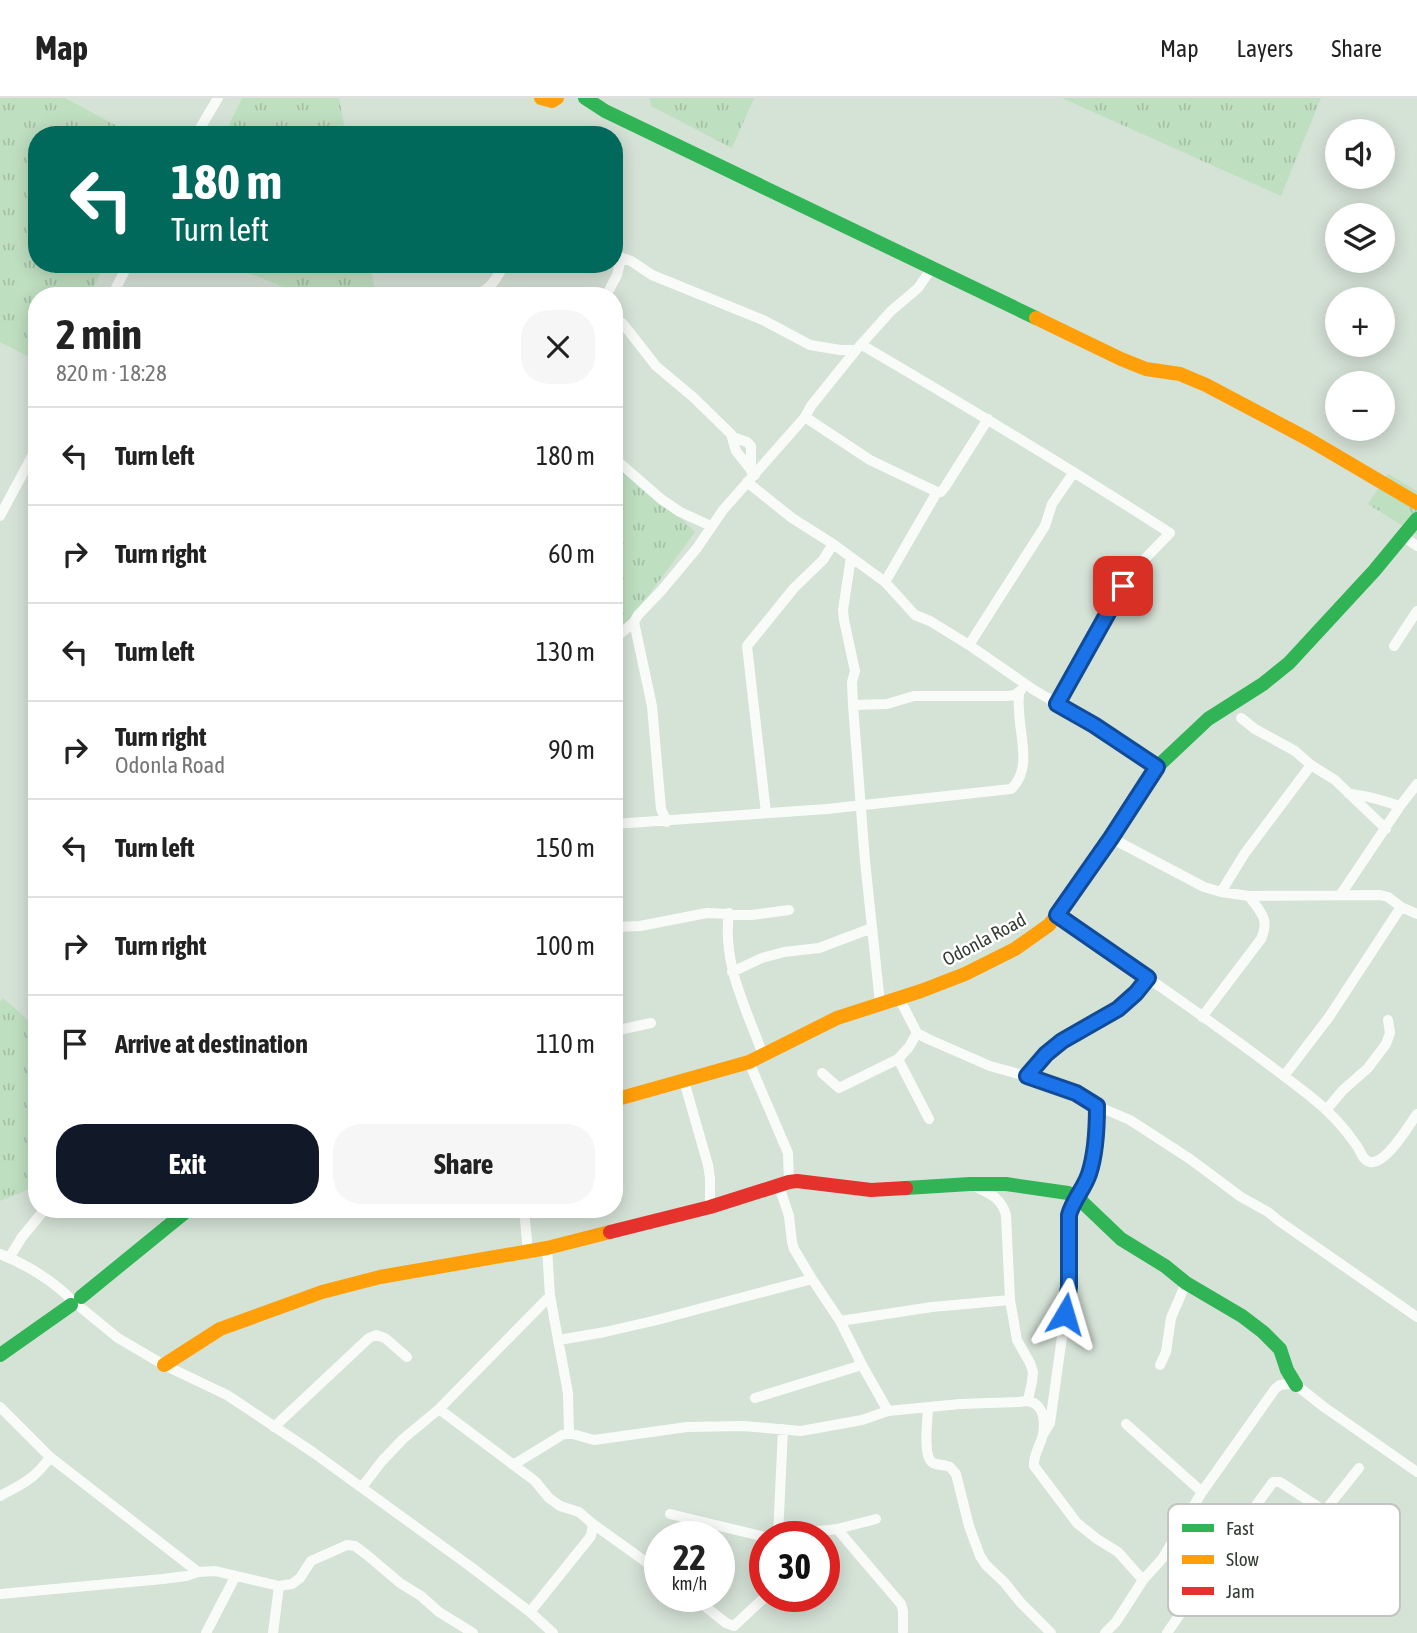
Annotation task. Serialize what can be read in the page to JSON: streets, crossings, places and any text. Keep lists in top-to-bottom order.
{
  "streets": {
    "street": ["Odonla Road"]
  },
  "legend": ["Fast", "Slow", "Jam"],
  "page": {
    "header": "Map",
    "nav": ["Map", "Layers", "Share"],
    "map_buttons": ["+", "−"],
    "turn": ["180 m", "Turn left"],
    "heading": ["2 min", "820 m · 18:28"],
    "list": [
      {
        "name": "Turn left",
        "value": "180 m"
      },
      {
        "name": "Turn right",
        "value": "60 m"
      },
      {
        "name": "Turn left",
        "value": "130 m"
      },
      {
        "name": "Turn right",
        "note": "Odonla Road",
        "value": "90 m"
      },
      {
        "name": "Turn left",
        "value": "150 m"
      },
      {
        "name": "Turn right",
        "value": "100 m"
      },
      {
        "name": "Arrive at destination",
        "value": "110 m"
      }
    ],
    "buttons": ["Exit", "Share"],
    "speed": "22 km/h",
    "limit": "30"
  }
}
